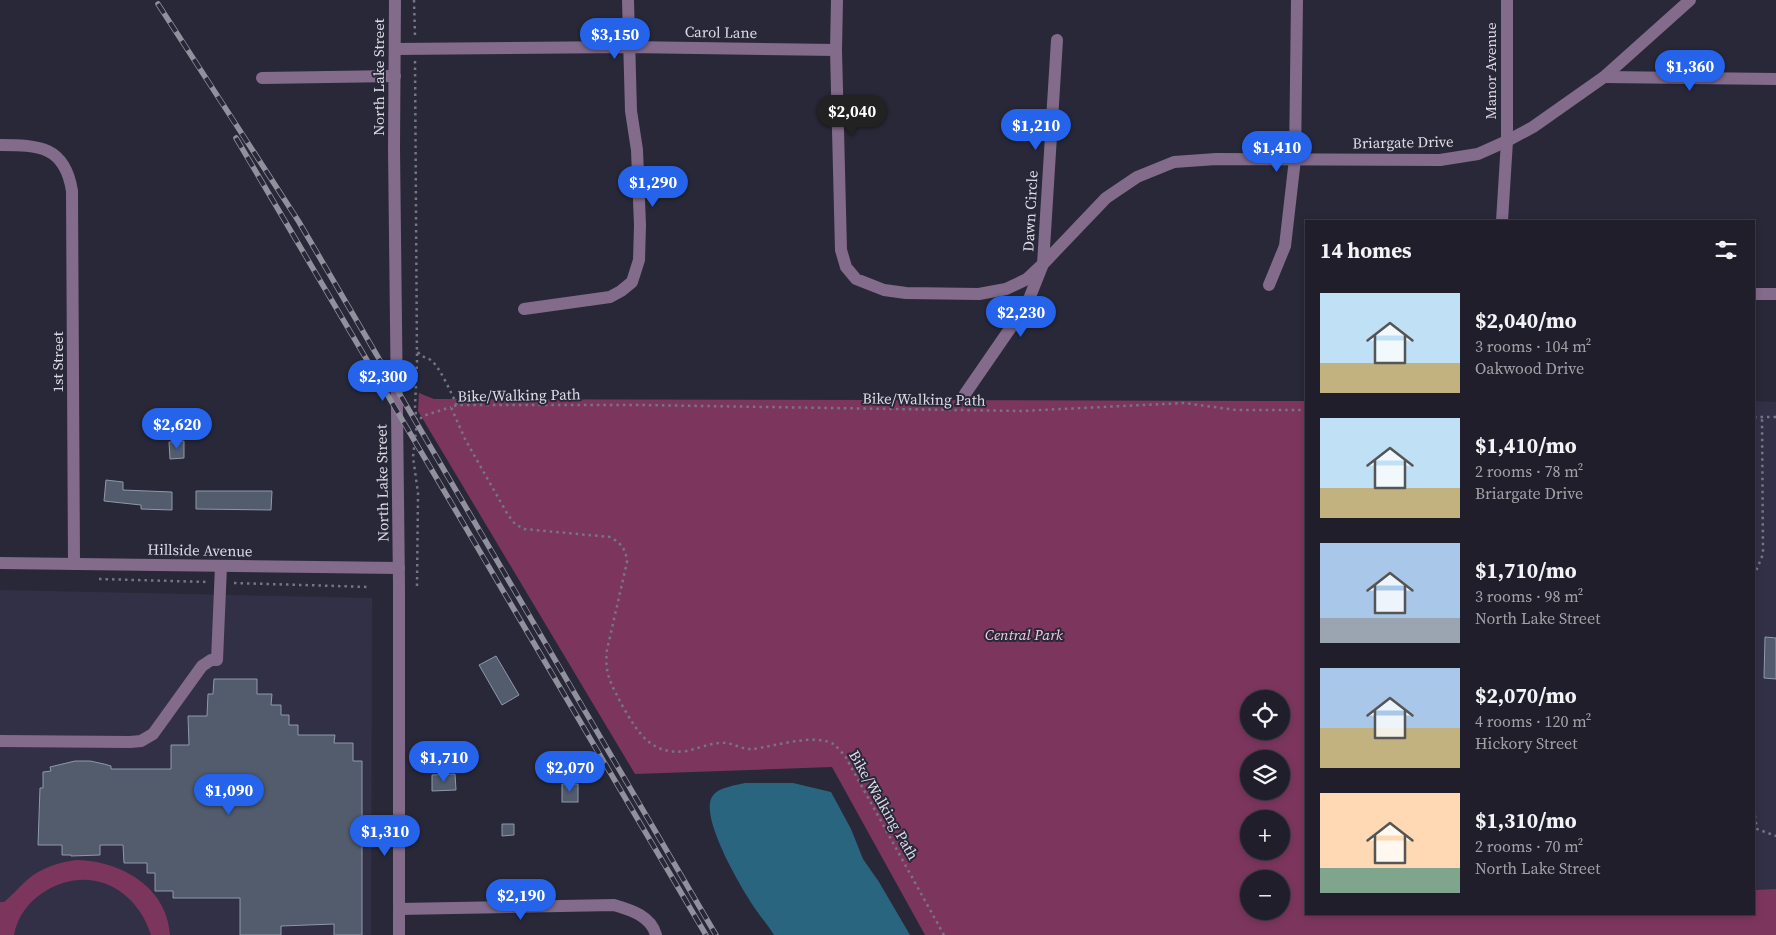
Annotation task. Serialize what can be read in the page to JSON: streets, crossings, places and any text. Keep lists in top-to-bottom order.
{
  "streets": {
    "street": [
      "Carol Lane",
      "Manor Avenue",
      "North Lake Street",
      "Briargate Drive",
      "Dawn Circle",
      "1st Street",
      "Hillside Avenue"
    ],
    "path": ["Bike/Walking Path"]
  },
  "crossings": [
    ["Carol Lane", "North Lake Street"],
    ["Carol Lane", "Briargate Drive"],
    ["Manor Avenue", "Briargate Drive"],
    ["North Lake Street", "Hillside Avenue"],
    ["Briargate Drive", "Dawn Circle"],
    ["1st Street", "Hillside Avenue"]
  ],
  "parks": ["Central Park"],
  "page": {
    "price": [
      "$3,150",
      "$1,360",
      "$2,040",
      "$1,210",
      "$1,410",
      "$1,290",
      "$2,230",
      "$2,300",
      "$2,620",
      "$1,710",
      "$2,070",
      "$1,090",
      "$1,310",
      "$2,190"
    ],
    "heading": "14 homes",
    "list": [
      {
        "name": "$2,040/mo",
        "note": "3 rooms · 104 m² · Oakwood Drive"
      },
      {
        "name": "$1,410/mo",
        "note": "2 rooms · 78 m² · Briargate Drive"
      },
      {
        "name": "$1,710/mo",
        "note": "3 rooms · 98 m² · North Lake Street"
      },
      {
        "name": "$2,070/mo",
        "note": "4 rooms · 120 m² · Hickory Street"
      },
      {
        "name": "$1,310/mo",
        "note": "2 rooms · 70 m² · North Lake Street"
      }
    ],
    "map_buttons": ["+", "−"]
  }
}
